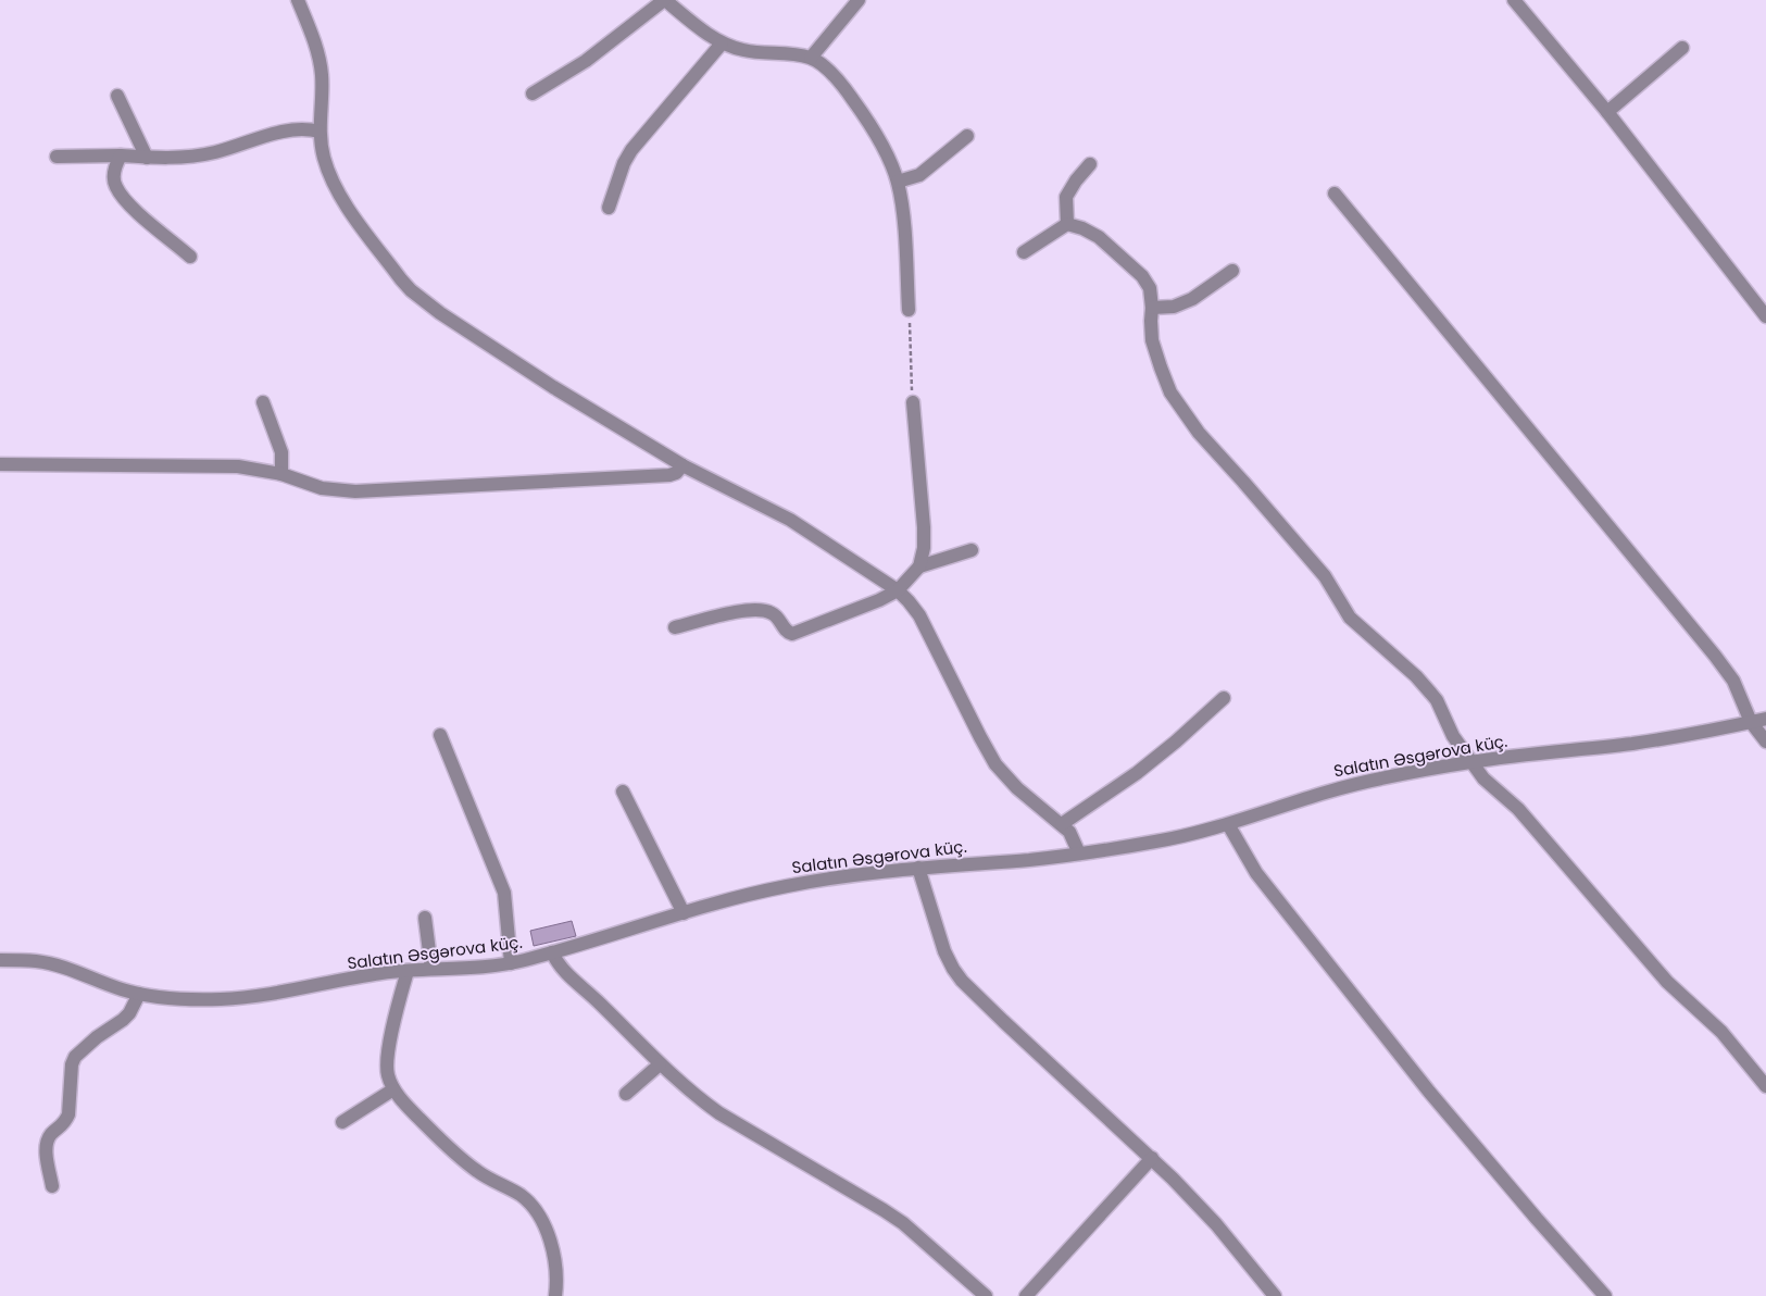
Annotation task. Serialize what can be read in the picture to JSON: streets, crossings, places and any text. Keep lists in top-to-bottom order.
{
  "streets": {
    "street": ["Salatın Əsgərova küç."]
  }
}
